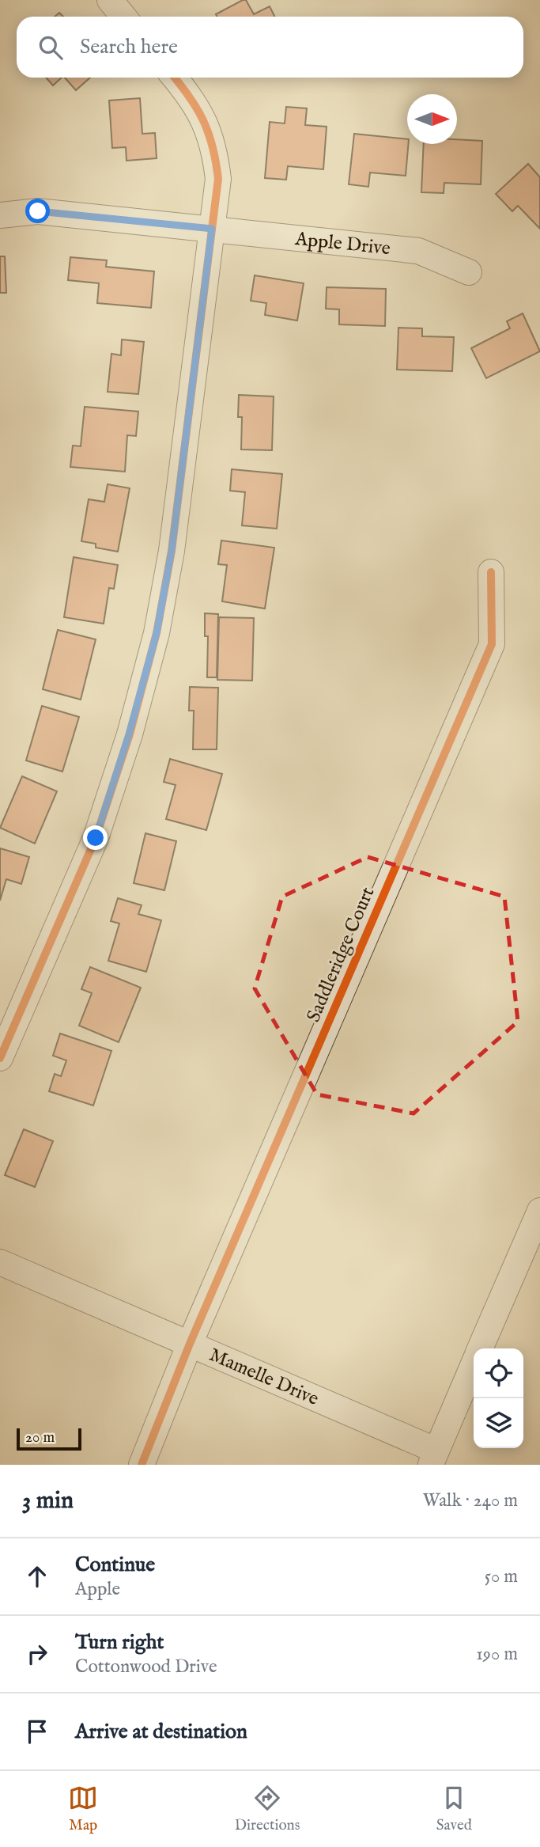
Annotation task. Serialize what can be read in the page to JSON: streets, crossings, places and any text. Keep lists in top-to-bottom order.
{
  "streets": {
    "street": ["Apple Drive", "Saddleridge Court", "Mamelle Drive"]
  },
  "crossings": [
    ["Saddleridge Court", "Mamelle Drive"]
  ],
  "scale_bar": "20 m",
  "north": "right",
  "page": {
    "search": "Search here",
    "scale": "20 m",
    "heading": ["3 min", "Walk · 240 m"],
    "list": [
      ["Continue", "Apple", "50 m"],
      ["Turn right", "Cottonwood Drive", "190 m"],
      "Arrive at destination"
    ],
    "nav": ["Map", "Directions", "Saved"]
  }
}
